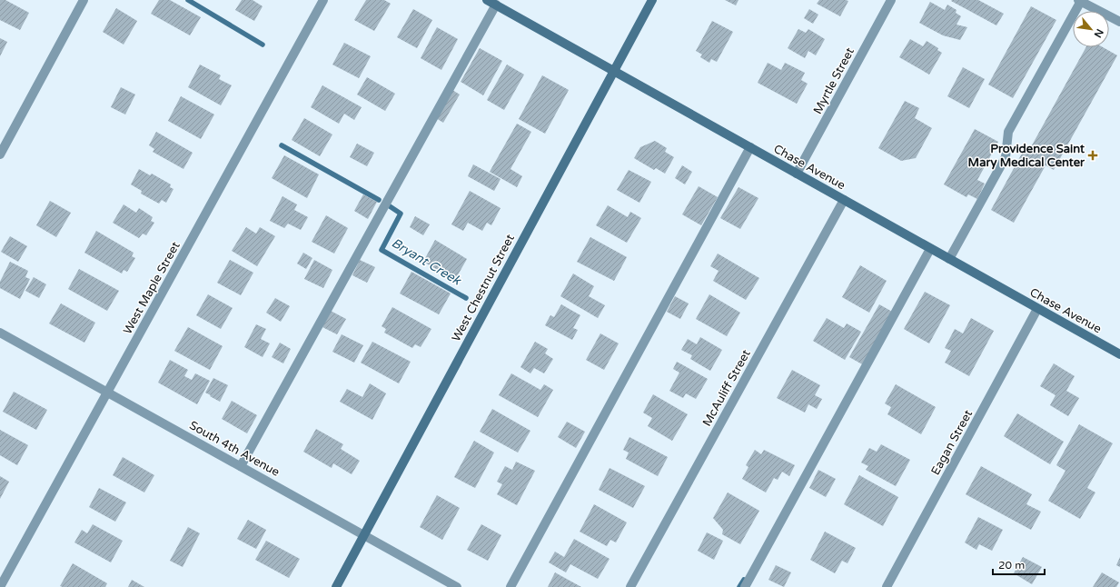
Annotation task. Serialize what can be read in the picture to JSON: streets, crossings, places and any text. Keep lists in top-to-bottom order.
{
  "streets": {
    "street": [
      "Myrtle Street",
      "Chase Avenue",
      "West Maple Street",
      "West Chestnut Street",
      "McAuliff Street",
      "Eagan Street",
      "South 4th Avenue"
    ]
  },
  "crossings": [
    ["Myrtle Street", "Chase Avenue"],
    ["Chase Avenue", "West Chestnut Street"],
    ["Chase Avenue", "McAuliff Street"],
    ["Chase Avenue", "Eagan Street"],
    ["West Maple Street", "South 4th Avenue"],
    ["West Chestnut Street", "South 4th Avenue"]
  ],
  "water": ["Bryant Creek"],
  "places": {
    "health": ["Providence Saint Mary Medical Center"]
  },
  "scale_bar": "20 m",
  "north": "bottom right"
}
